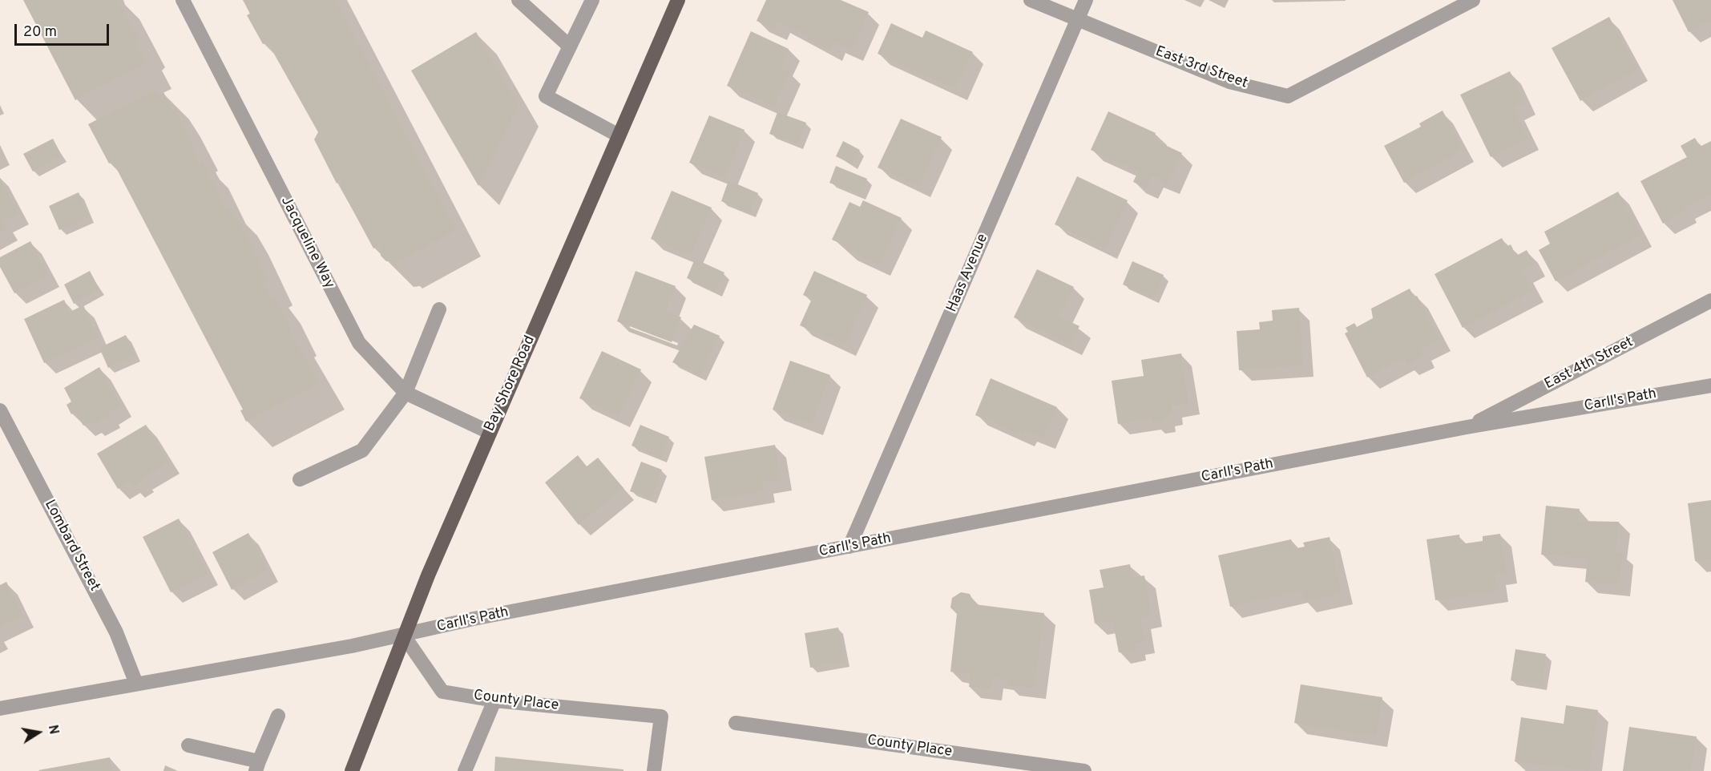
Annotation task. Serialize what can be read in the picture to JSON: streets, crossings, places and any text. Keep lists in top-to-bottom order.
{
  "streets": {
    "main road": ["Bay Shore Road"],
    "street": [
      "East 3rd Street",
      "Jacqueline Way",
      "Haas Avenue",
      "East 4th Street",
      "Carll's Path",
      "Lombard Street",
      "County Place"
    ]
  },
  "crossings": [
    ["East 3rd Street", "Haas Avenue"],
    ["Jacqueline Way", "Bay Shore Road"],
    ["Haas Avenue", "Carll's Path"],
    ["East 4th Street", "Carll's Path"],
    ["Bay Shore Road", "Carll's Path"],
    ["Bay Shore Road", "County Place"],
    ["Carll's Path", "Lombard Street"],
    ["Carll's Path", "County Place"]
  ],
  "scale_bar": "20 m",
  "north": "right"
}
